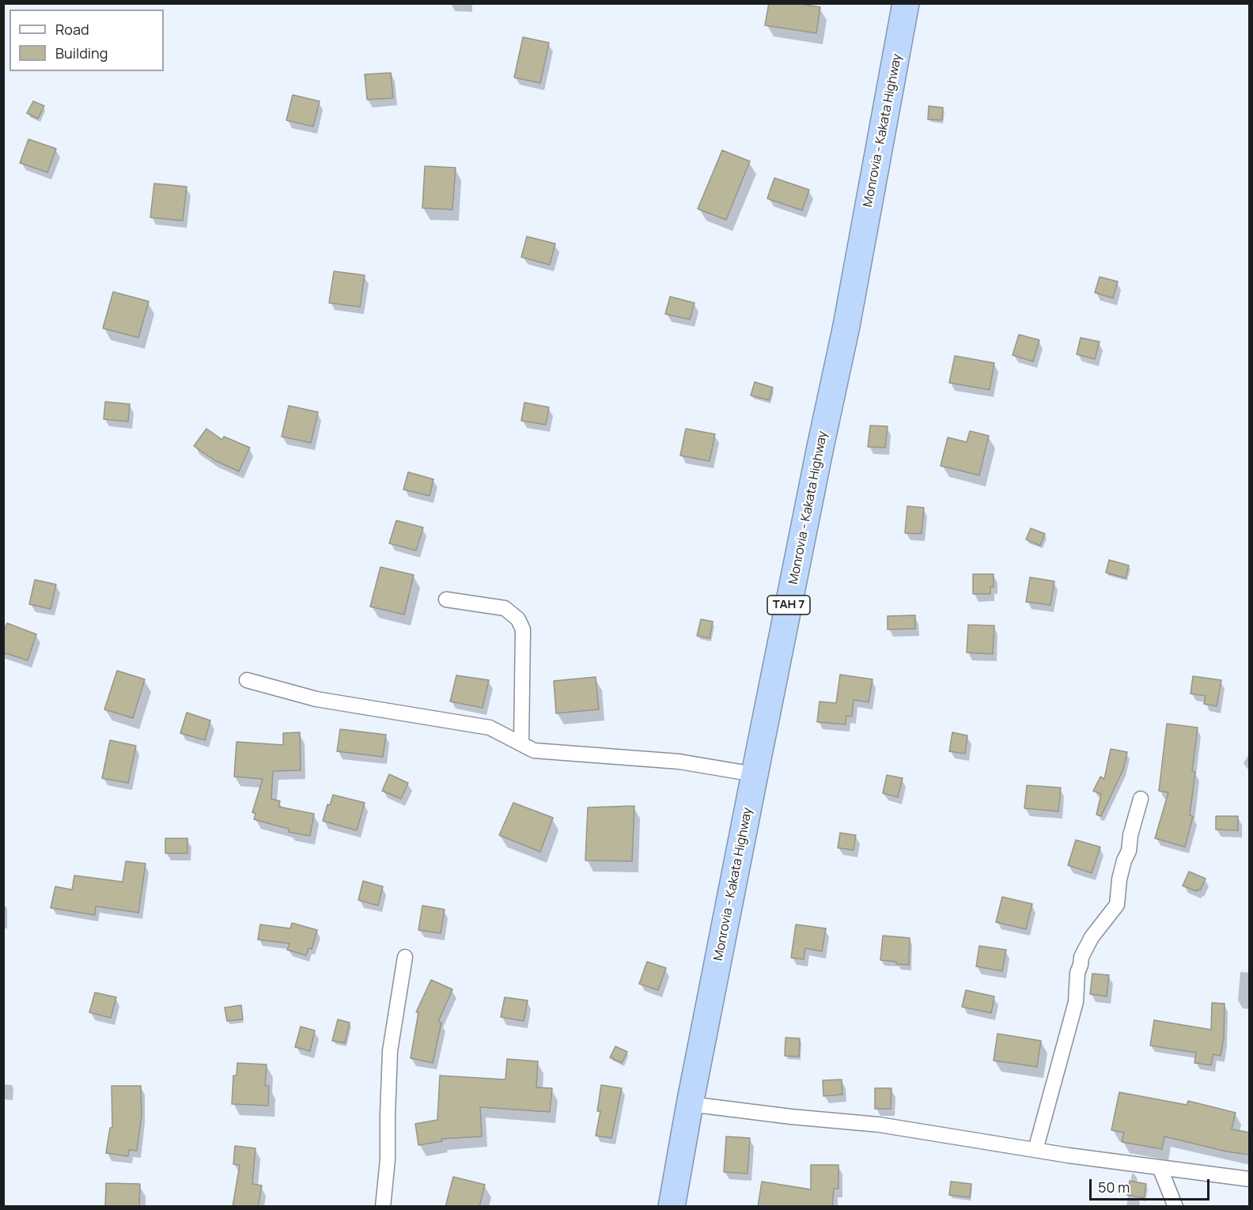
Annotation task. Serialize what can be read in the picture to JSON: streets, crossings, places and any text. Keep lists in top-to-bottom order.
{
  "streets": {
    "highway": ["Monrovia - Kakata Highway", "TAH 7"]
  },
  "legend": ["Road", "Building"],
  "scale_bar": "50 m"
}
